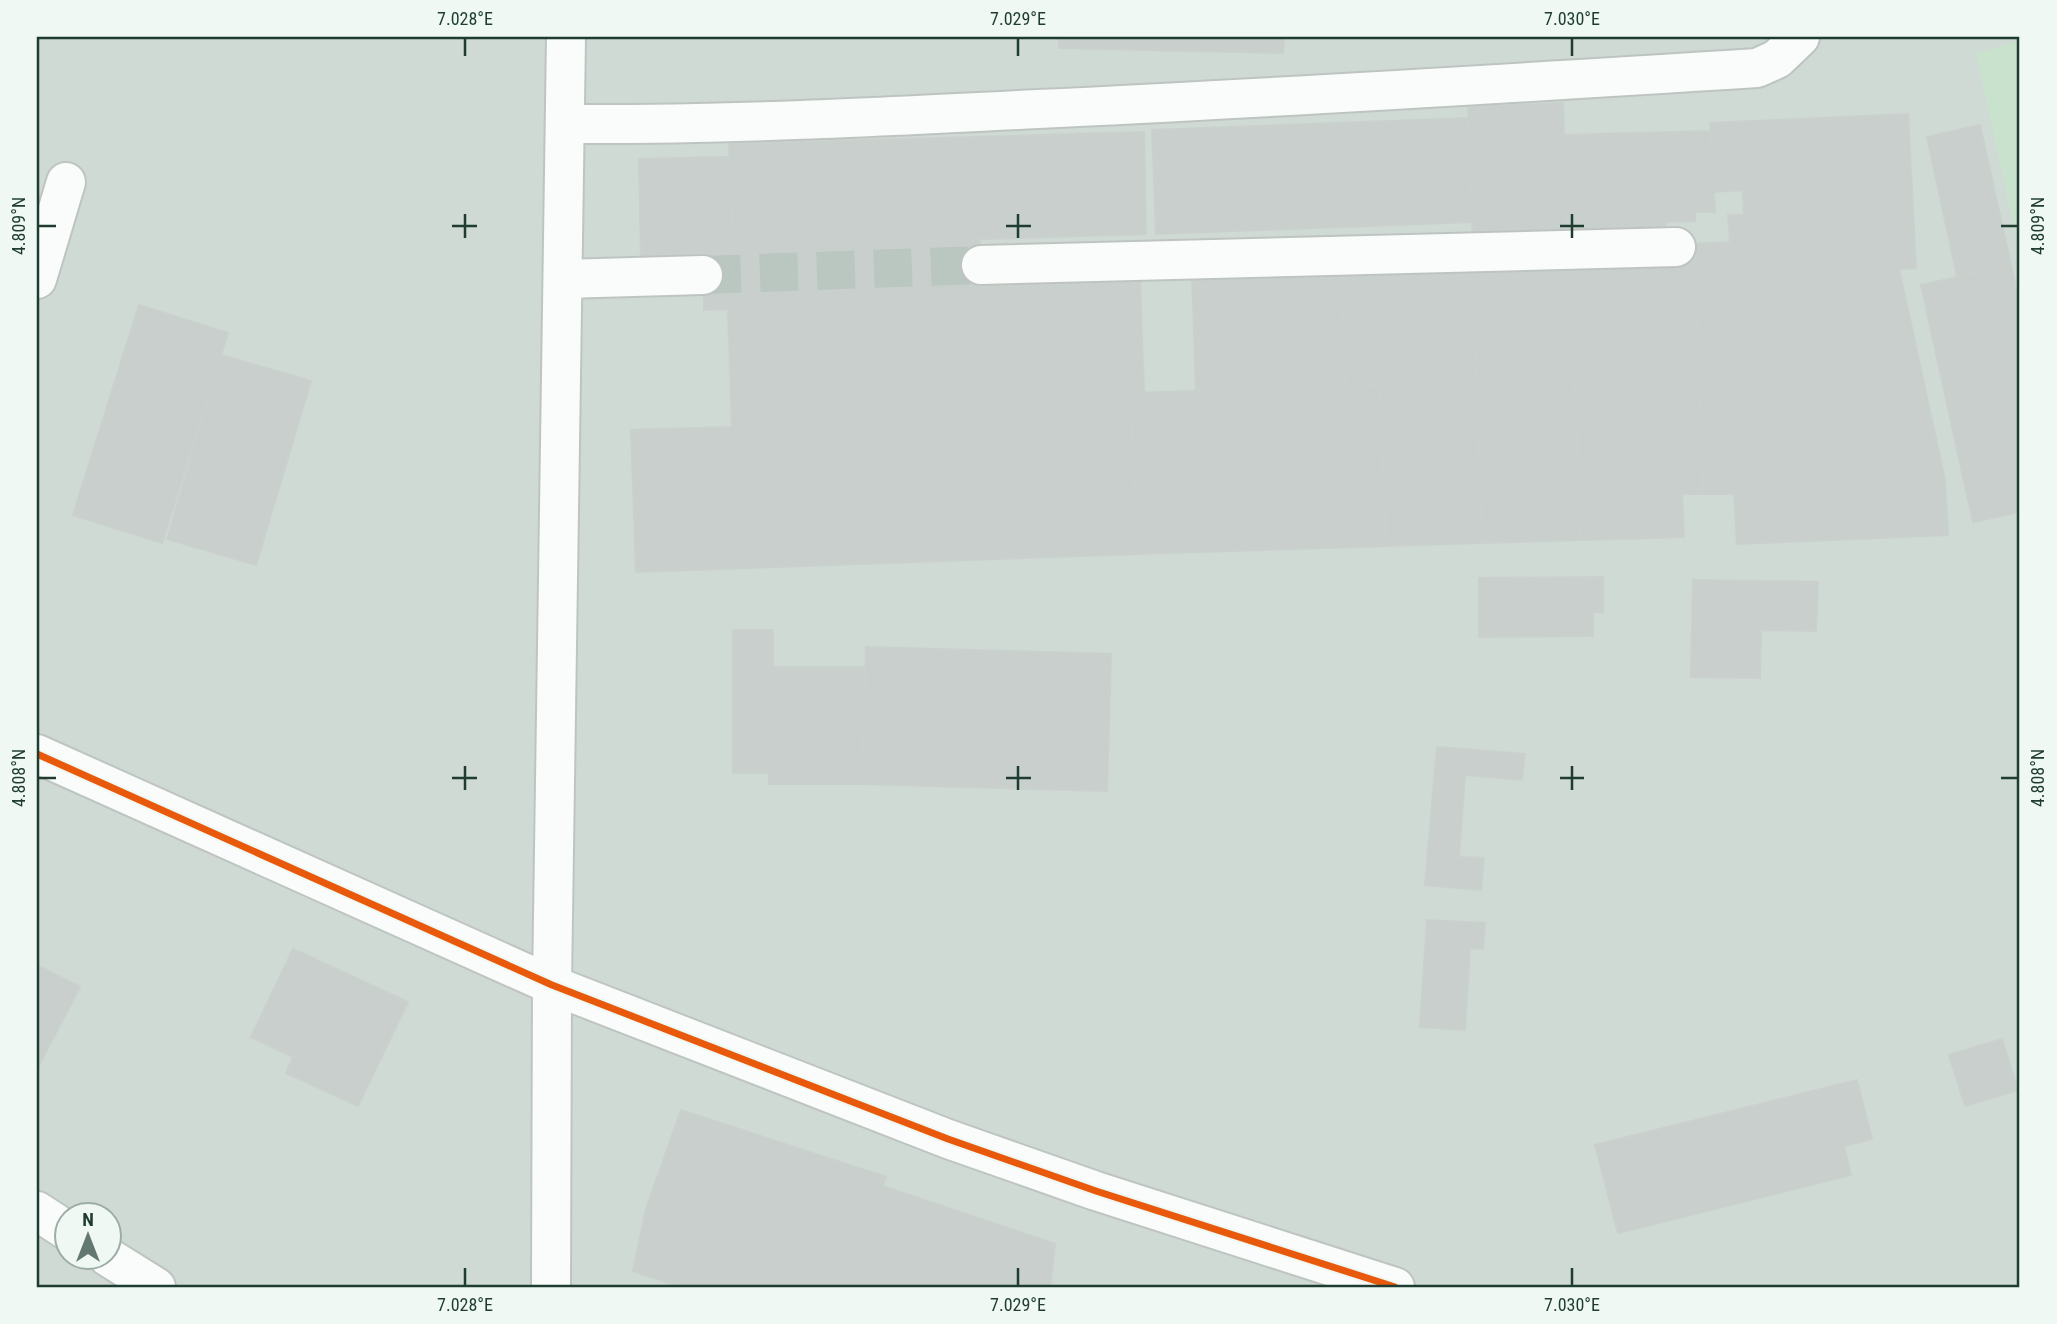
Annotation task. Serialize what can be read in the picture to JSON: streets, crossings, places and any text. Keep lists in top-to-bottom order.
{
  "north": "top",
  "coordinates": [
    "7.028°E",
    "7.029°E",
    "7.030°E",
    "4.809°N",
    "4.808°N"
  ]
}
